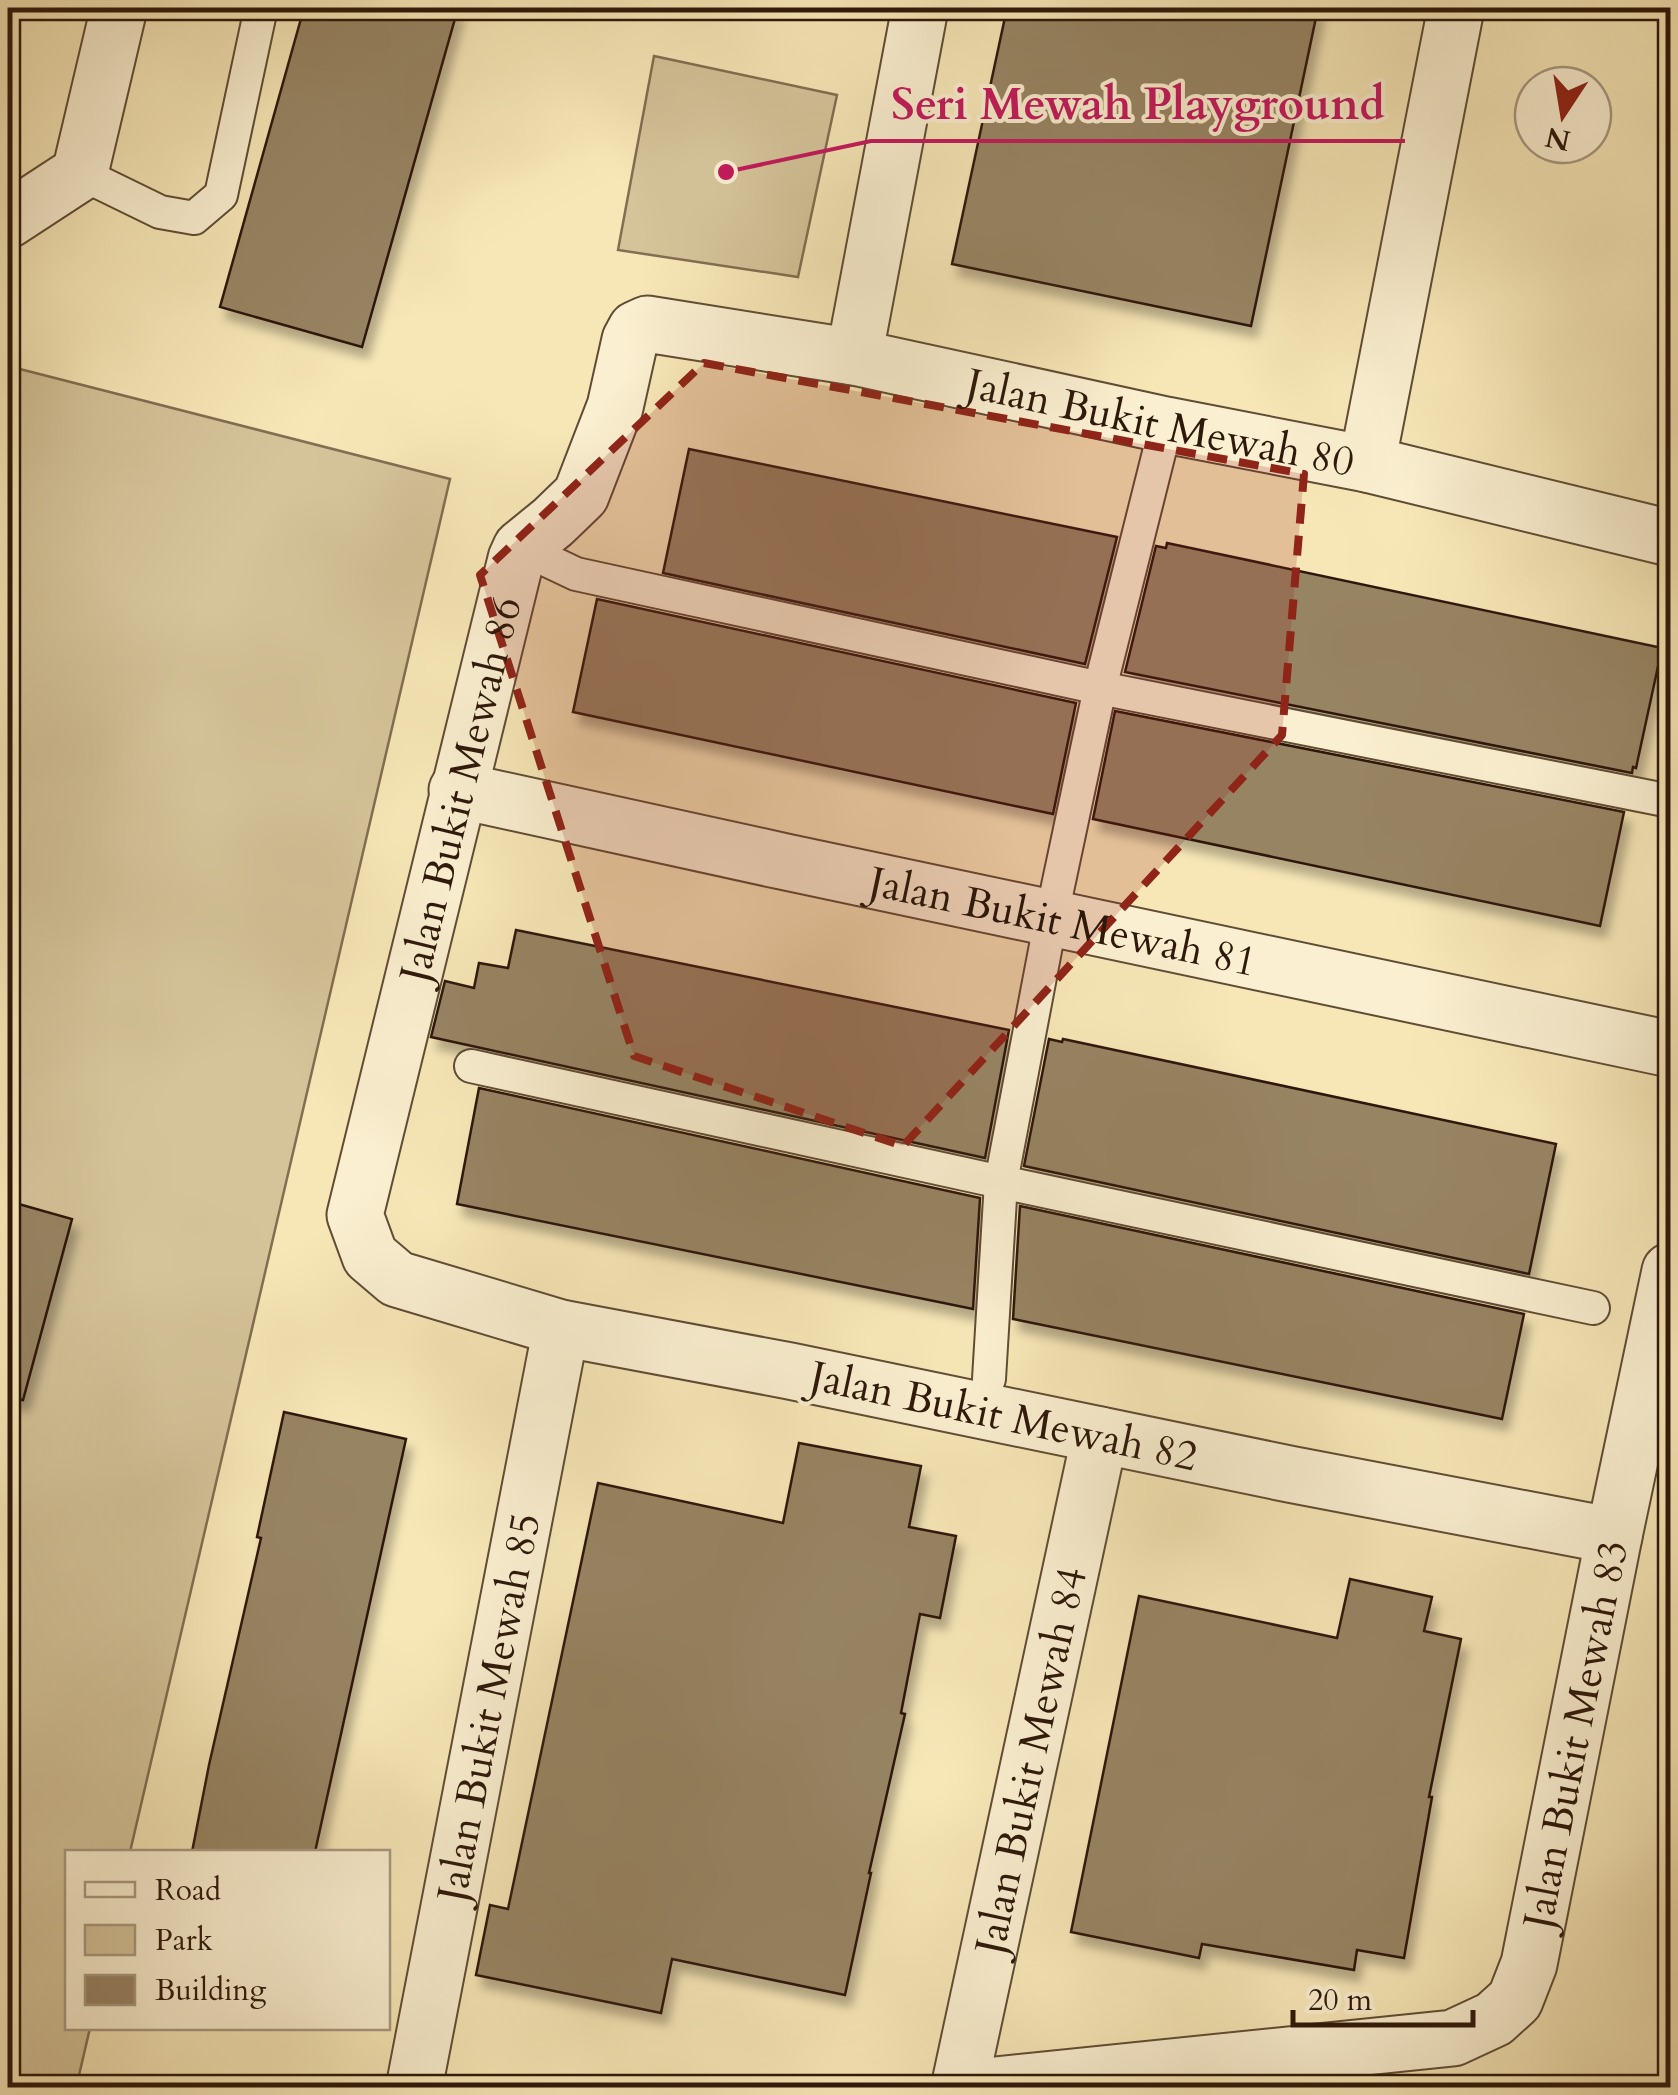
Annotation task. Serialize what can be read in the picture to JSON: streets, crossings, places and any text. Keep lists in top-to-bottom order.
{
  "streets": {
    "street": [
      "Jalan Bukit Mewah 80",
      "Jalan Bukit Mewah 86",
      "Jalan Bukit Mewah 81",
      "Jalan Bukit Mewah 82",
      "Jalan Bukit Mewah 85",
      "Jalan Bukit Mewah 83",
      "Jalan Bukit Mewah 84"
    ]
  },
  "crossings": [
    ["Jalan Bukit Mewah 80", "Jalan Bukit Mewah 86"],
    ["Jalan Bukit Mewah 86", "Jalan Bukit Mewah 81"],
    ["Jalan Bukit Mewah 86", "Jalan Bukit Mewah 82"],
    ["Jalan Bukit Mewah 82", "Jalan Bukit Mewah 85"],
    ["Jalan Bukit Mewah 82", "Jalan Bukit Mewah 83"],
    ["Jalan Bukit Mewah 82", "Jalan Bukit Mewah 84"]
  ],
  "places": ["Seri Mewah Playground"],
  "legend": ["Road", "Park", "Building"],
  "scale_bar": "20 m",
  "north": "bottom"
}
